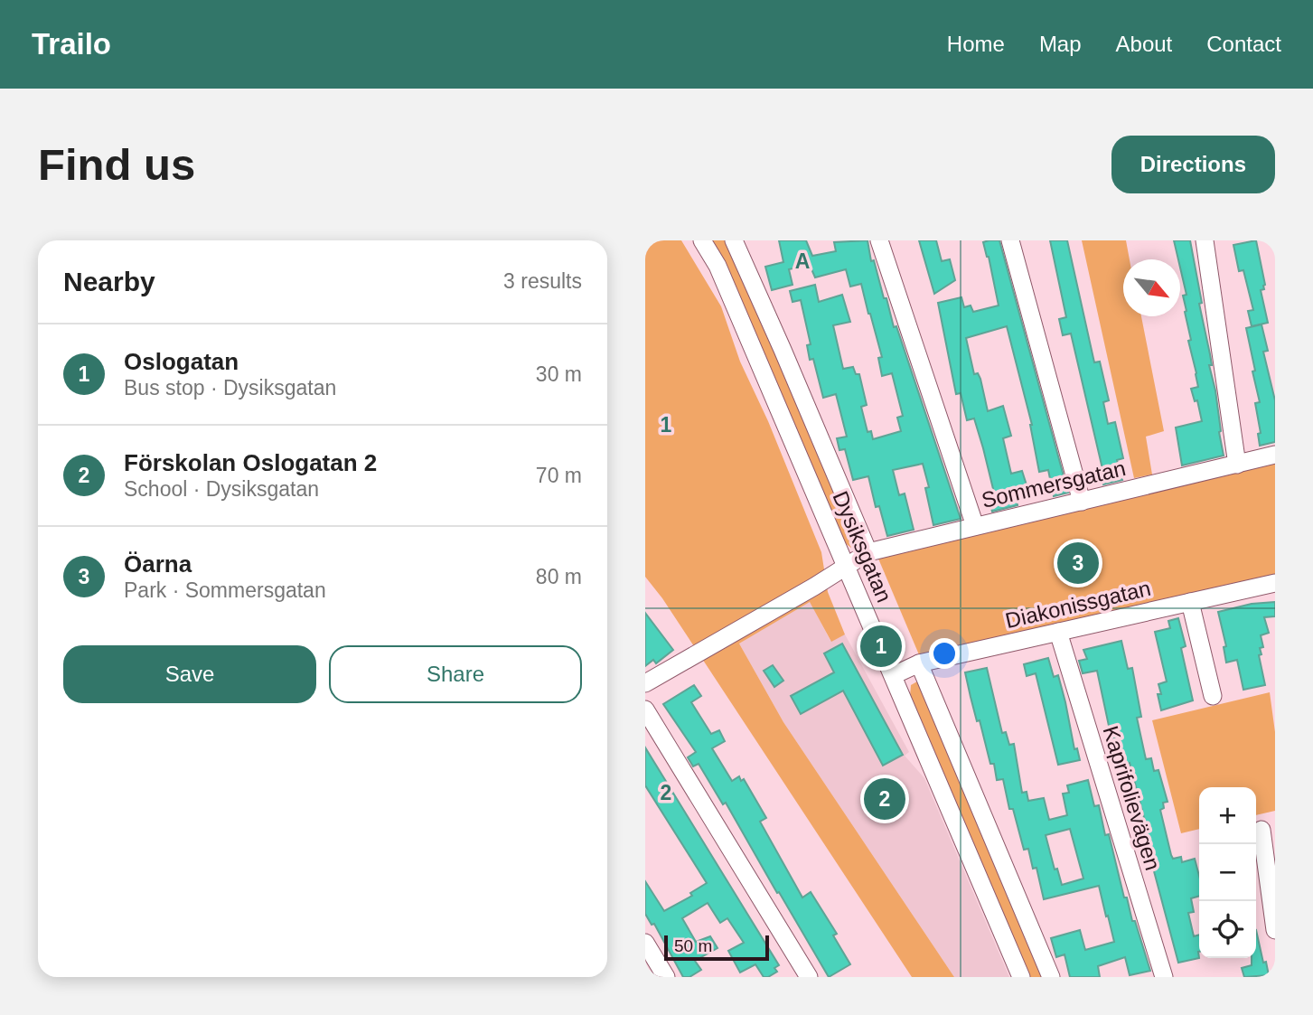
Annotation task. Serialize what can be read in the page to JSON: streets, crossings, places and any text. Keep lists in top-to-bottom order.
{
  "streets": {
    "street": [
      "Sommersgatan",
      "Dysiksgatan",
      "Diakonissgatan",
      "Kaprifolievägen"
    ]
  },
  "crossings": [
    ["Sommersgatan", "Dysiksgatan"],
    ["Dysiksgatan", "Diakonissgatan"],
    ["Diakonissgatan", "Kaprifolievägen"]
  ],
  "scale_bar": "50 m",
  "north": "bottom right",
  "page": {
    "header": "Trailo",
    "nav": [
      "Home",
      "Map",
      "About",
      "Contact"
    ],
    "buttons": [
      "Directions",
      ["Save", "Share"]
    ],
    "title": "Find us",
    "heading": ["Nearby", "3 results"],
    "list": [
      {
        "mark": "1",
        "name": "Oslogatan",
        "note": "Bus stop · Dysiksgatan",
        "value": "30 m"
      },
      {
        "mark": "2",
        "name": "Förskolan Oslogatan 2",
        "note": "School · Dysiksgatan",
        "value": "70 m"
      },
      {
        "mark": "3",
        "name": "Öarna",
        "note": "Park · Sommersgatan",
        "value": "80 m"
      }
    ],
    "pins": ["3", "1", "2"],
    "map_buttons": ["+", "−"],
    "scale": "50 m"
  },
  "grid": {
    "columns": ["A"],
    "rows": ["1", "2"]
  }
}
